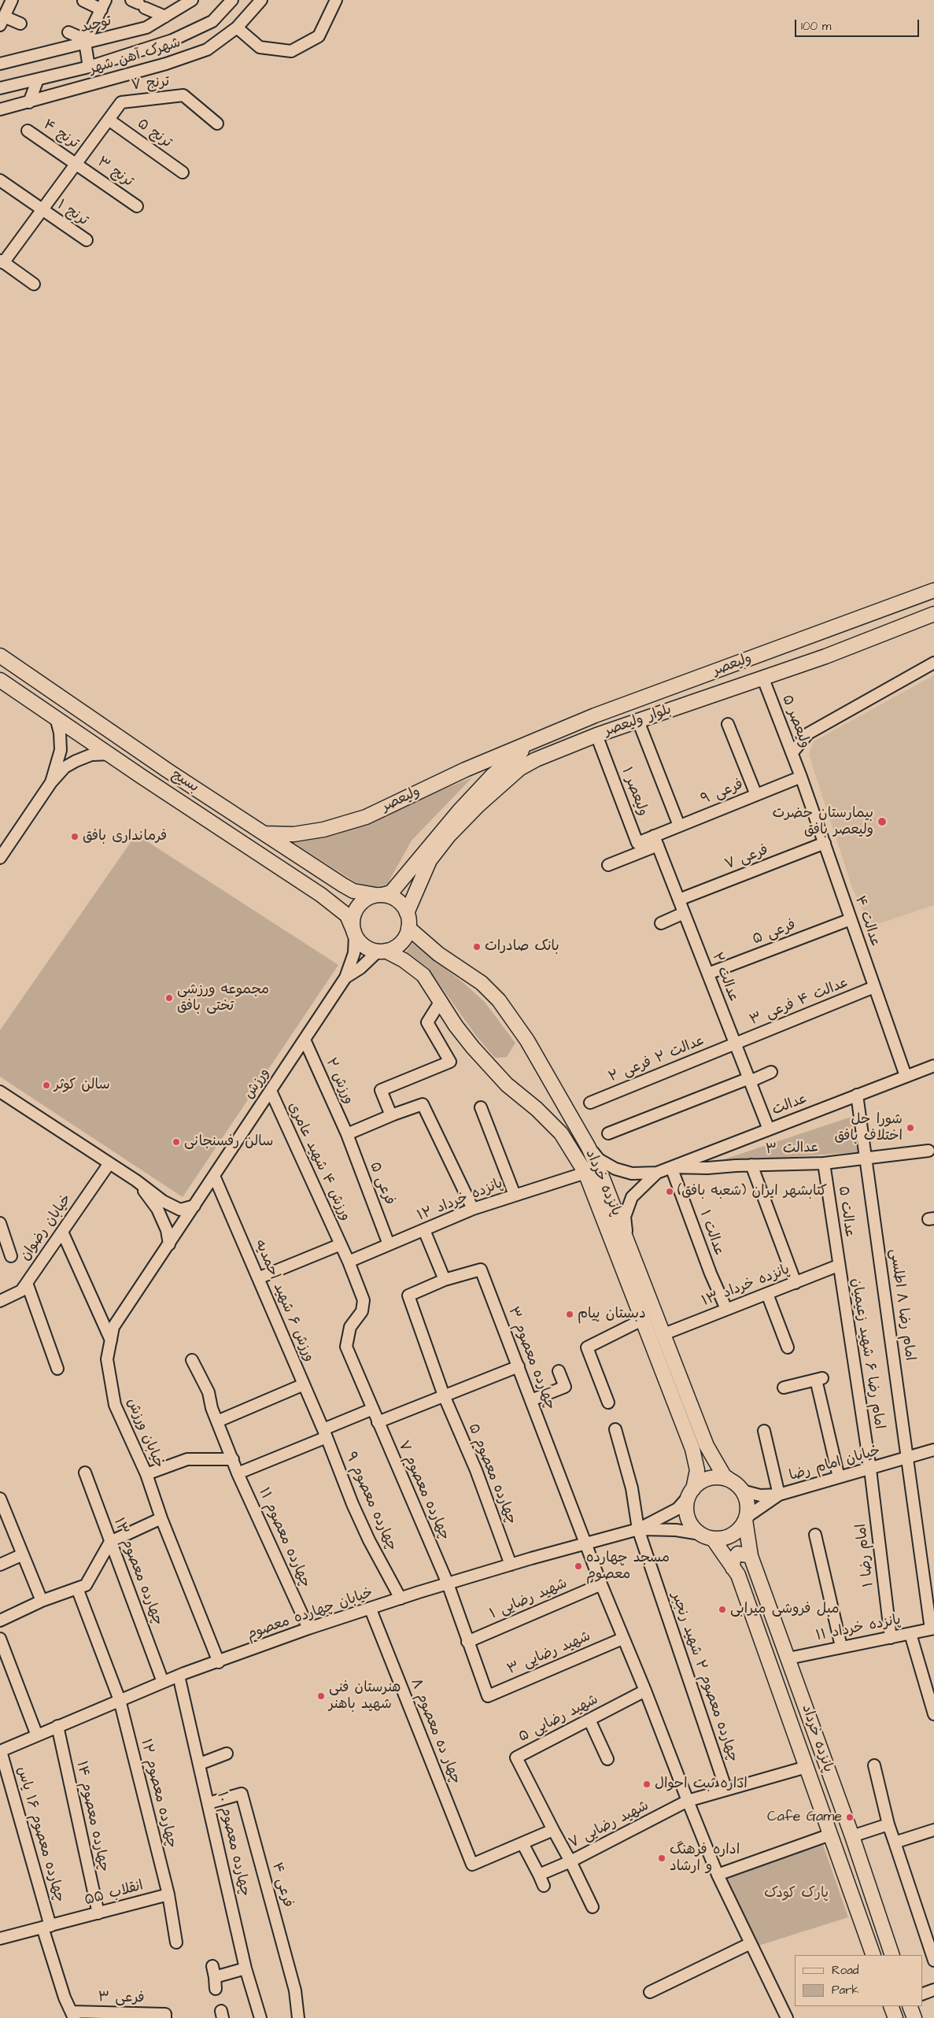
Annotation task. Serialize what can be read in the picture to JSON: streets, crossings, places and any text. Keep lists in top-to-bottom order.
{
  "streets": {
    "main road": [
      "ولیعصر",
      "بلوار ولیعصر",
      "بسیج",
      "پانزده خرداد"
    ],
    "street": [
      "توحید",
      "شهرک آهن شهر",
      "ترنج ۷",
      "ترنج ۵",
      "ترنج ۴",
      "ترنج ۳",
      "ترنج ۱",
      "ولیعصر ۵",
      "ولیعصر ۱",
      "فرعی ۹",
      "فرعی ۷",
      "عدالت ۴",
      "فرعی ۵",
      "عدالت ۲",
      "عدالت ۴ فرعی ۳",
      "عدالت ۲ فرعی ۲",
      "ورزش ۲",
      "ورزش",
      "عدالت",
      "عدالت ۳",
      "ورزش ۴ شهید عامری",
      "پانزده خرداد ۱۲",
      "عدالت ۵",
      "خیابان رضوان",
      "عدالت ۱",
      "پانزده خرداد ۱۳",
      "ورزش ۶ شهید احمدیه",
      "امام رضا ۸ اطلسی",
      "امام رضا ۶ شهید زعیمیان",
      "چهارده معصوم ۳",
      "خیابان ورزش",
      "خیابان امام رضا",
      "چهارده معصوم ۵",
      "چهارده معصوم ۷",
      "چهارده معصوم ۹",
      "چهارده معصوم ۱۱",
      "امام رضا ۱",
      "چهارده معصوم ۱۳",
      "شهید رضایی ۱",
      "خیابان چهارده معصوم",
      "پانزده خرداد ۱۱",
      "شهید رضایی ۳",
      "چهارده معصوم ۲ شهید رنجبر",
      "شهید رضایی ۵",
      "چهار ده معصوم ۸",
      "چهارده معصوم ۱۲",
      "چهارده معصوم ۱۴",
      "شهید رضایی ۷",
      "چهارده معصوم ۱۶ یاس",
      "چهارده معصوم ۱۰",
      "فرعی ۴",
      "انقلاب ۵۵",
      "فرعی ۳"
    ]
  },
  "crossings": [
    ["ترنج ۷", "ترنج ۵"],
    ["ترنج ۷", "ترنج ۴"],
    ["ترنج ۷", "ترنج ۳"],
    ["ترنج ۷", "ترنج ۱"],
    ["ترنج ۴", "ترنج ۳"],
    ["ولیعصر", "بلوار ولیعصر"],
    ["ولیعصر", "بسیج"],
    ["ولیعصر", "ورزش"],
    ["ولیعصر", "پانزده خرداد"],
    ["بلوار ولیعصر", "ولیعصر ۵"],
    ["بلوار ولیعصر", "بسیج"],
    ["بلوار ولیعصر", "ولیعصر ۱"],
    ["بلوار ولیعصر", "ورزش"],
    ["بلوار ولیعصر", "پانزده خرداد"],
    ["ولیعصر ۵", "فرعی ۹"],
    ["ولیعصر ۵", "عدالت ۴"],
    ["بسیج", "ورزش"],
    ["بسیج", "پانزده خرداد"],
    ["ولیعصر ۱", "فرعی ۹"],
    ["ولیعصر ۱", "عدالت ۲"],
    ["فرعی ۹", "عدالت ۴"],
    ["فرعی ۹", "عدالت ۲"],
    ["فرعی ۷", "عدالت ۴"],
    ["فرعی ۷", "عدالت ۲"],
    ["عدالت ۴", "فرعی ۵"],
    ["عدالت ۴", "عدالت ۴ فرعی ۳"],
    ["عدالت ۴", "عدالت"],
    ["فرعی ۵", "عدالت ۲"],
    ["فرعی ۵", "ورزش ۲"],
    ["فرعی ۵", "پانزده خرداد ۱۲"],
    ["عدالت ۲", "عدالت ۴ فرعی ۳"],
    ["عدالت ۲", "عدالت ۲ فرعی ۲"],
    ["عدالت ۲", "عدالت"],
    ["عدالت ۴ فرعی ۳", "عدالت ۲ فرعی ۲"],
    ["ورزش ۲", "ورزش"],
    ["ورزش", "ورزش ۴ شهید عامری"],
    ["ورزش", "پانزده خرداد"],
    ["ورزش", "ورزش ۶ شهید احمدیه"],
    ["ورزش", "خیابان ورزش"],
    ["عدالت", "عدالت ۳"],
    ["عدالت", "پانزده خرداد"],
    ["عدالت", "عدالت ۱"],
    ["عدالت", "امام رضا ۸ اطلسی"],
    ["عدالت ۳", "عدالت ۵"],
    ["عدالت ۳", "عدالت ۱"],
    ["عدالت ۳", "پانزده خرداد ۱۳"],
    ["عدالت ۳", "امام رضا ۸ اطلسی"],
    ["ورزش ۴ شهید عامری", "پانزده خرداد ۱۲"],
    ["ورزش ۴ شهید عامری", "چهارده معصوم ۷"],
    ["پانزده خرداد", "پانزده خرداد ۱۲"],
    ["پانزده خرداد", "پانزده خرداد ۱۳"],
    ["پانزده خرداد", "خیابان امام رضا"],
    ["پانزده خرداد", "پانزده خرداد ۱۱"],
    ["پانزده خرداد", "شهید رضایی ۷"],
    ["عدالت ۵", "پانزده خرداد ۱۳"],
    ["عدالت ۵", "امام رضا ۶ شهید زعیمیان"],
    ["عدالت ۱", "پانزده خرداد ۱۳"],
    ["پانزده خرداد ۱۳", "امام رضا ۶ شهید زعیمیان"],
    ["ورزش ۶ شهید احمدیه", "چهارده معصوم ۹"],
    ["امام رضا ۸ اطلسی", "خیابان امام رضا"],
    ["امام رضا ۸ اطلسی", "پانزده خرداد ۱۱"],
    ["امام رضا ۶ شهید زعیمیان", "خیابان امام رضا"],
    ["امام رضا ۶ شهید زعیمیان", "امام رضا ۱"],
    ["چهارده معصوم ۳", "چهارده معصوم ۵"],
    ["چهارده معصوم ۳", "شهید رضایی ۱"],
    ["چهارده معصوم ۳", "خیابان چهارده معصوم"],
    ["چهارده معصوم ۳", "شهید رضایی ۳"],
    ["چهارده معصوم ۳", "شهید رضایی ۵"],
    ["چهارده معصوم ۳", "شهید رضایی ۷"],
    ["خیابان ورزش", "خیابان چهارده معصوم"],
    ["خیابان امام رضا", "امام رضا ۱"],
    ["چهارده معصوم ۵", "خیابان چهارده معصوم"],
    ["چهارده معصوم ۷", "شهید رضایی ۱"],
    ["چهارده معصوم ۷", "خیابان چهارده معصوم"],
    ["چهارده معصوم ۷", "شهید رضایی ۳"],
    ["چهارده معصوم ۹", "خیابان چهارده معصوم"],
    ["چهارده معصوم ۱۱", "خیابان چهارده معصوم"],
    ["امام رضا ۱", "پانزده خرداد ۱۱"],
    ["چهارده معصوم ۱۳", "خیابان چهارده معصوم"],
    ["خیابان چهارده معصوم", "چهارده معصوم ۲ شهید رنجبر"],
    ["خیابان چهارده معصوم", "چهار ده معصوم ۸"],
    ["خیابان چهارده معصوم", "چهارده معصوم ۱۲"],
    ["خیابان چهارده معصوم", "چهارده معصوم ۱۴"],
    ["خیابان چهارده معصوم", "چهارده معصوم ۱۶ یاس"],
    ["خیابان چهارده معصوم", "چهارده معصوم ۱۰"],
    ["چهارده معصوم ۲ شهید رنجبر", "شهید رضایی ۷"],
    ["شهید رضایی ۵", "شهید رضایی ۷"],
    ["چهار ده معصوم ۸", "شهید رضایی ۷"],
    ["چهارده معصوم ۱۲", "انقلاب ۵۵"],
    ["چهارده معصوم ۱۴", "انقلاب ۵۵"],
    ["چهارده معصوم ۱۶ یاس", "انقلاب ۵۵"],
    ["چهارده معصوم ۱۶ یاس", "فرعی ۳"],
    ["چهارده معصوم ۱۰", "فرعی ۴"]
  ],
  "parks": ["پارک کودک"],
  "places": [
    "بیمارستان حضرت ولیعصر بافق",
    "فرمانداری بافق",
    "بانک صادرات",
    "مجموعه ورزشی تختی بافق",
    "سالن کوثر",
    "شورا حل اختلاف بافق",
    "سالن رفسنجانی",
    "کتابشهر ایران (شعبه بافق)",
    "دبستان پیام",
    "مسجد چهارده معصوم",
    "مبل فروشی میرابی",
    "هنرستان فنی شهید باهنر",
    "اداره ثبت احوال",
    "Cafe Game",
    "اداره فرهنگ و ارشاد"
  ],
  "legend": ["Road", "Park"],
  "scale_bar": "100 m"
}
